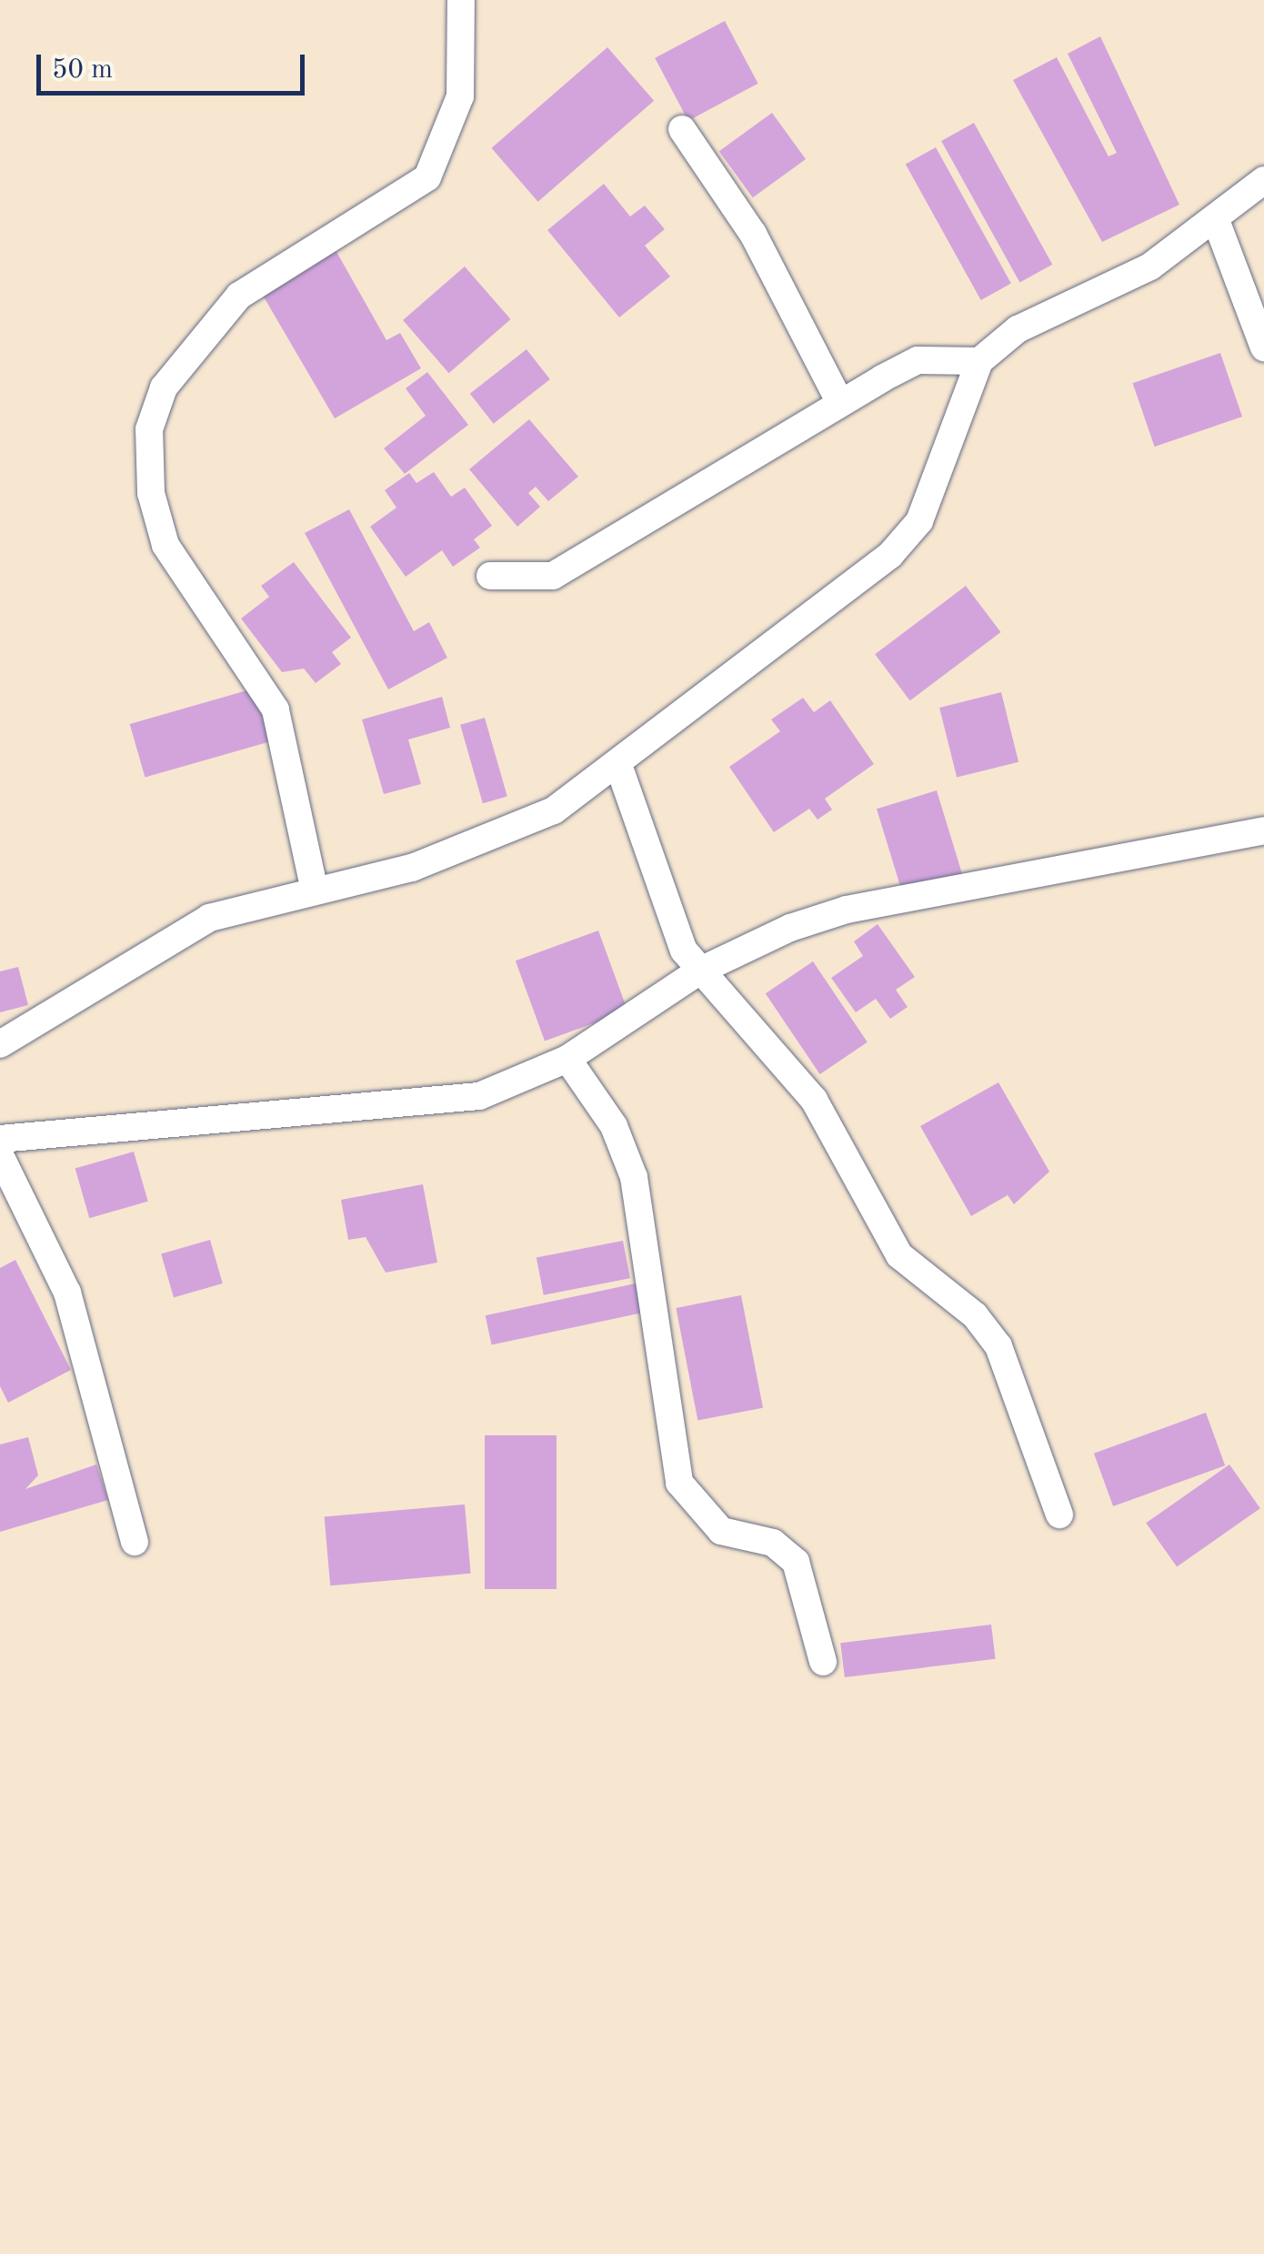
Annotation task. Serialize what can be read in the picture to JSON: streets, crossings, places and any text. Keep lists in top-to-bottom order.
{
  "scale_bar": "50 m"
}
